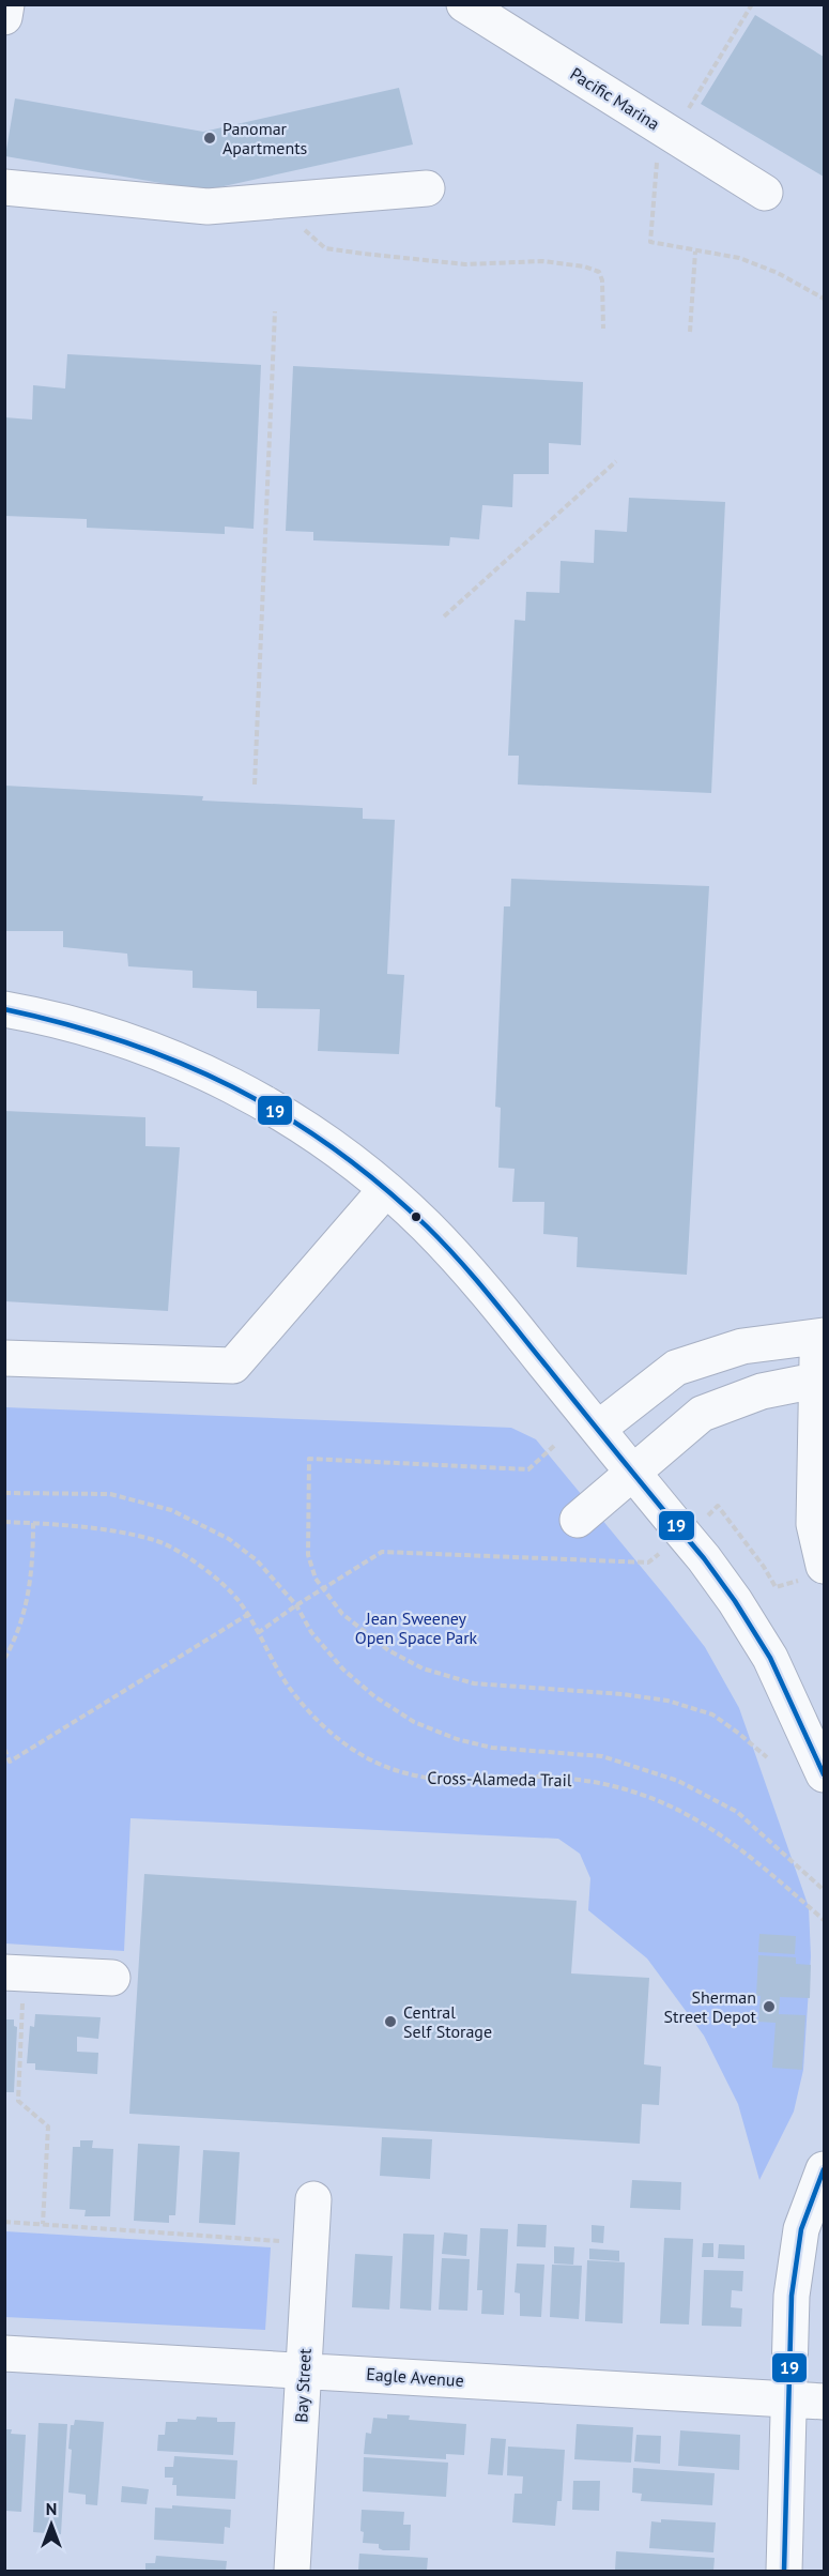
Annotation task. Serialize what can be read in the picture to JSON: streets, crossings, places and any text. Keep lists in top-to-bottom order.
{
  "streets": {
    "street": ["Pacific Marina", "Eagle Avenue", "Bay Street"],
    "path": ["Cross-Alameda Trail"]
  },
  "crossings": [
    ["Eagle Avenue", "Bay Street"]
  ],
  "parks": ["Jean Sweeney Open Space Park"],
  "places": ["Panomar Apartments", "Sherman Street Depot", "Central Self Storage"],
  "lines": ["transit line 19"],
  "north": "top"
}
